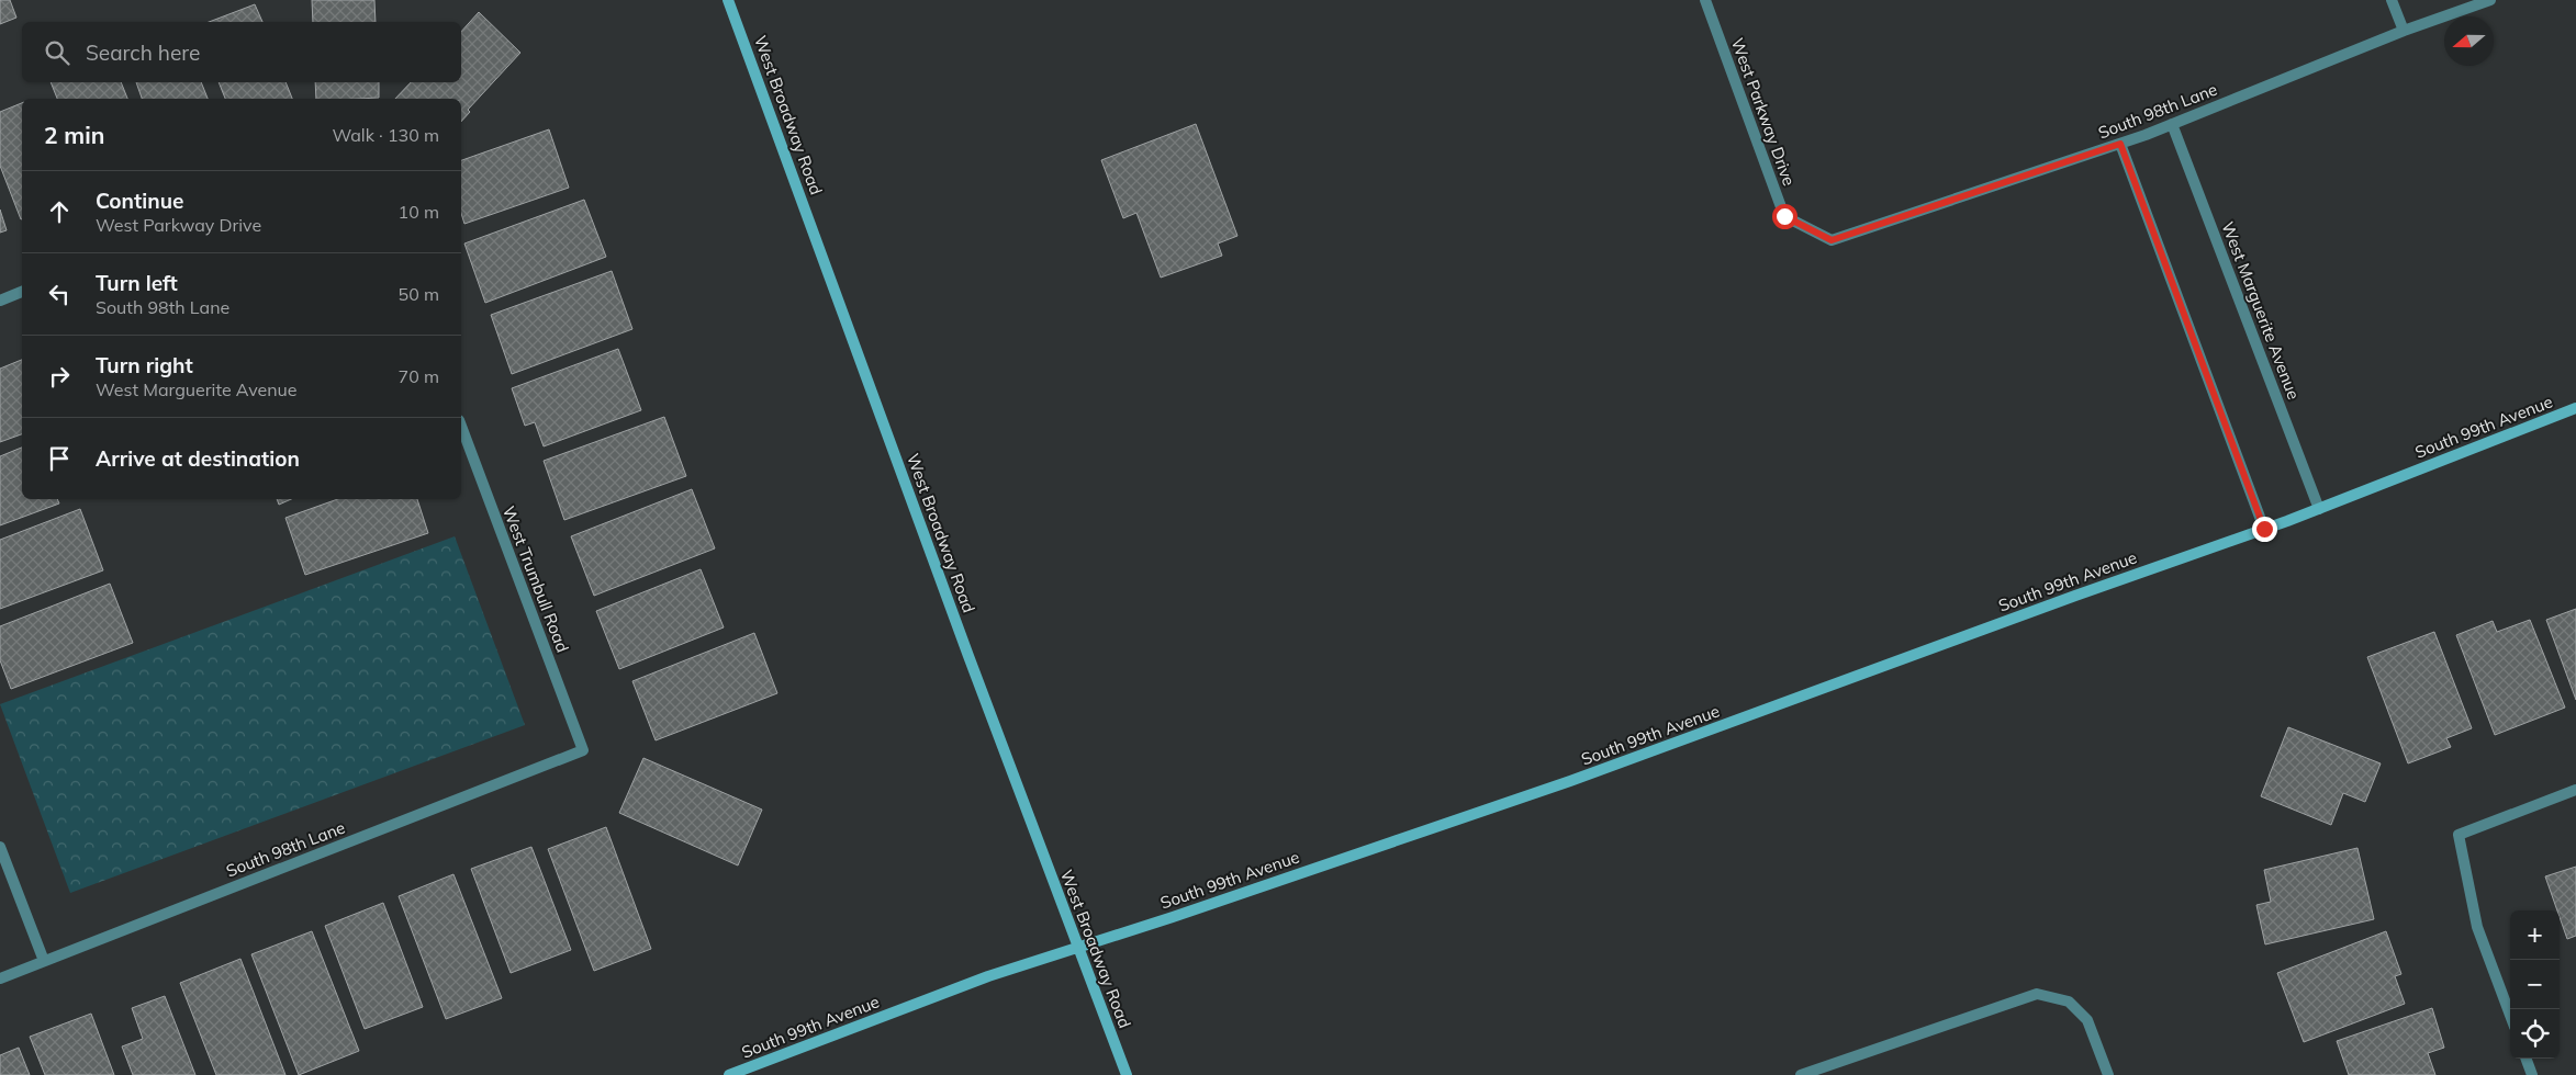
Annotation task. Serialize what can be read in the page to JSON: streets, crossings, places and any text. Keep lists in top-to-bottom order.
{
  "streets": {
    "main road": ["West Broadway Road", "South 99th Avenue"],
    "street": [
      "South 98th Lane",
      "West Parkway Drive",
      "West Marguerite Avenue",
      "West Trumbull Road"
    ]
  },
  "crossings": [
    ["South 98th Lane", "West Parkway Drive"],
    ["South 98th Lane", "West Marguerite Avenue"],
    ["South 98th Lane", "West Trumbull Road"],
    ["West Broadway Road", "South 99th Avenue"],
    ["West Marguerite Avenue", "South 99th Avenue"]
  ],
  "north": "left",
  "page": {
    "search": "Search here",
    "heading": ["2 min", "Walk · 130 m"],
    "list": [
      ["Continue", "West Parkway Drive", "10 m"],
      ["Turn left", "South 98th Lane", "50 m"],
      ["Turn right", "West Marguerite Avenue", "70 m"],
      "Arrive at destination"
    ],
    "map_buttons": ["+", "−"]
  }
}
